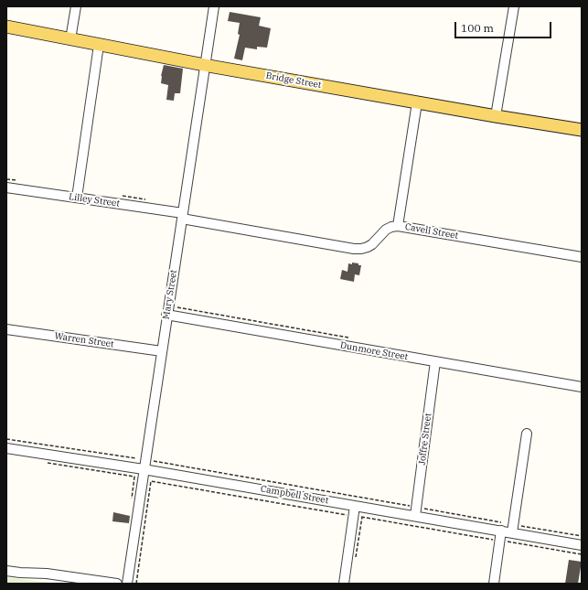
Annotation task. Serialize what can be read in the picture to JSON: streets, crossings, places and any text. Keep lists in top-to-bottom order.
{
  "streets": {
    "main road": ["Bridge Street"],
    "street": [
      "Lilley Street",
      "Cavell Street",
      "Mary Street",
      "Warren Street",
      "Dunmore Street",
      "Joffre Street",
      "Campbell Street"
    ]
  },
  "crossings": [
    ["Bridge Street", "Mary Street"],
    ["Lilley Street", "Cavell Street"],
    ["Lilley Street", "Mary Street"],
    ["Cavell Street", "Mary Street"],
    ["Mary Street", "Warren Street"],
    ["Mary Street", "Dunmore Street"],
    ["Mary Street", "Campbell Street"],
    ["Dunmore Street", "Joffre Street"],
    ["Joffre Street", "Campbell Street"]
  ],
  "scale_bar": "100 m"
}
